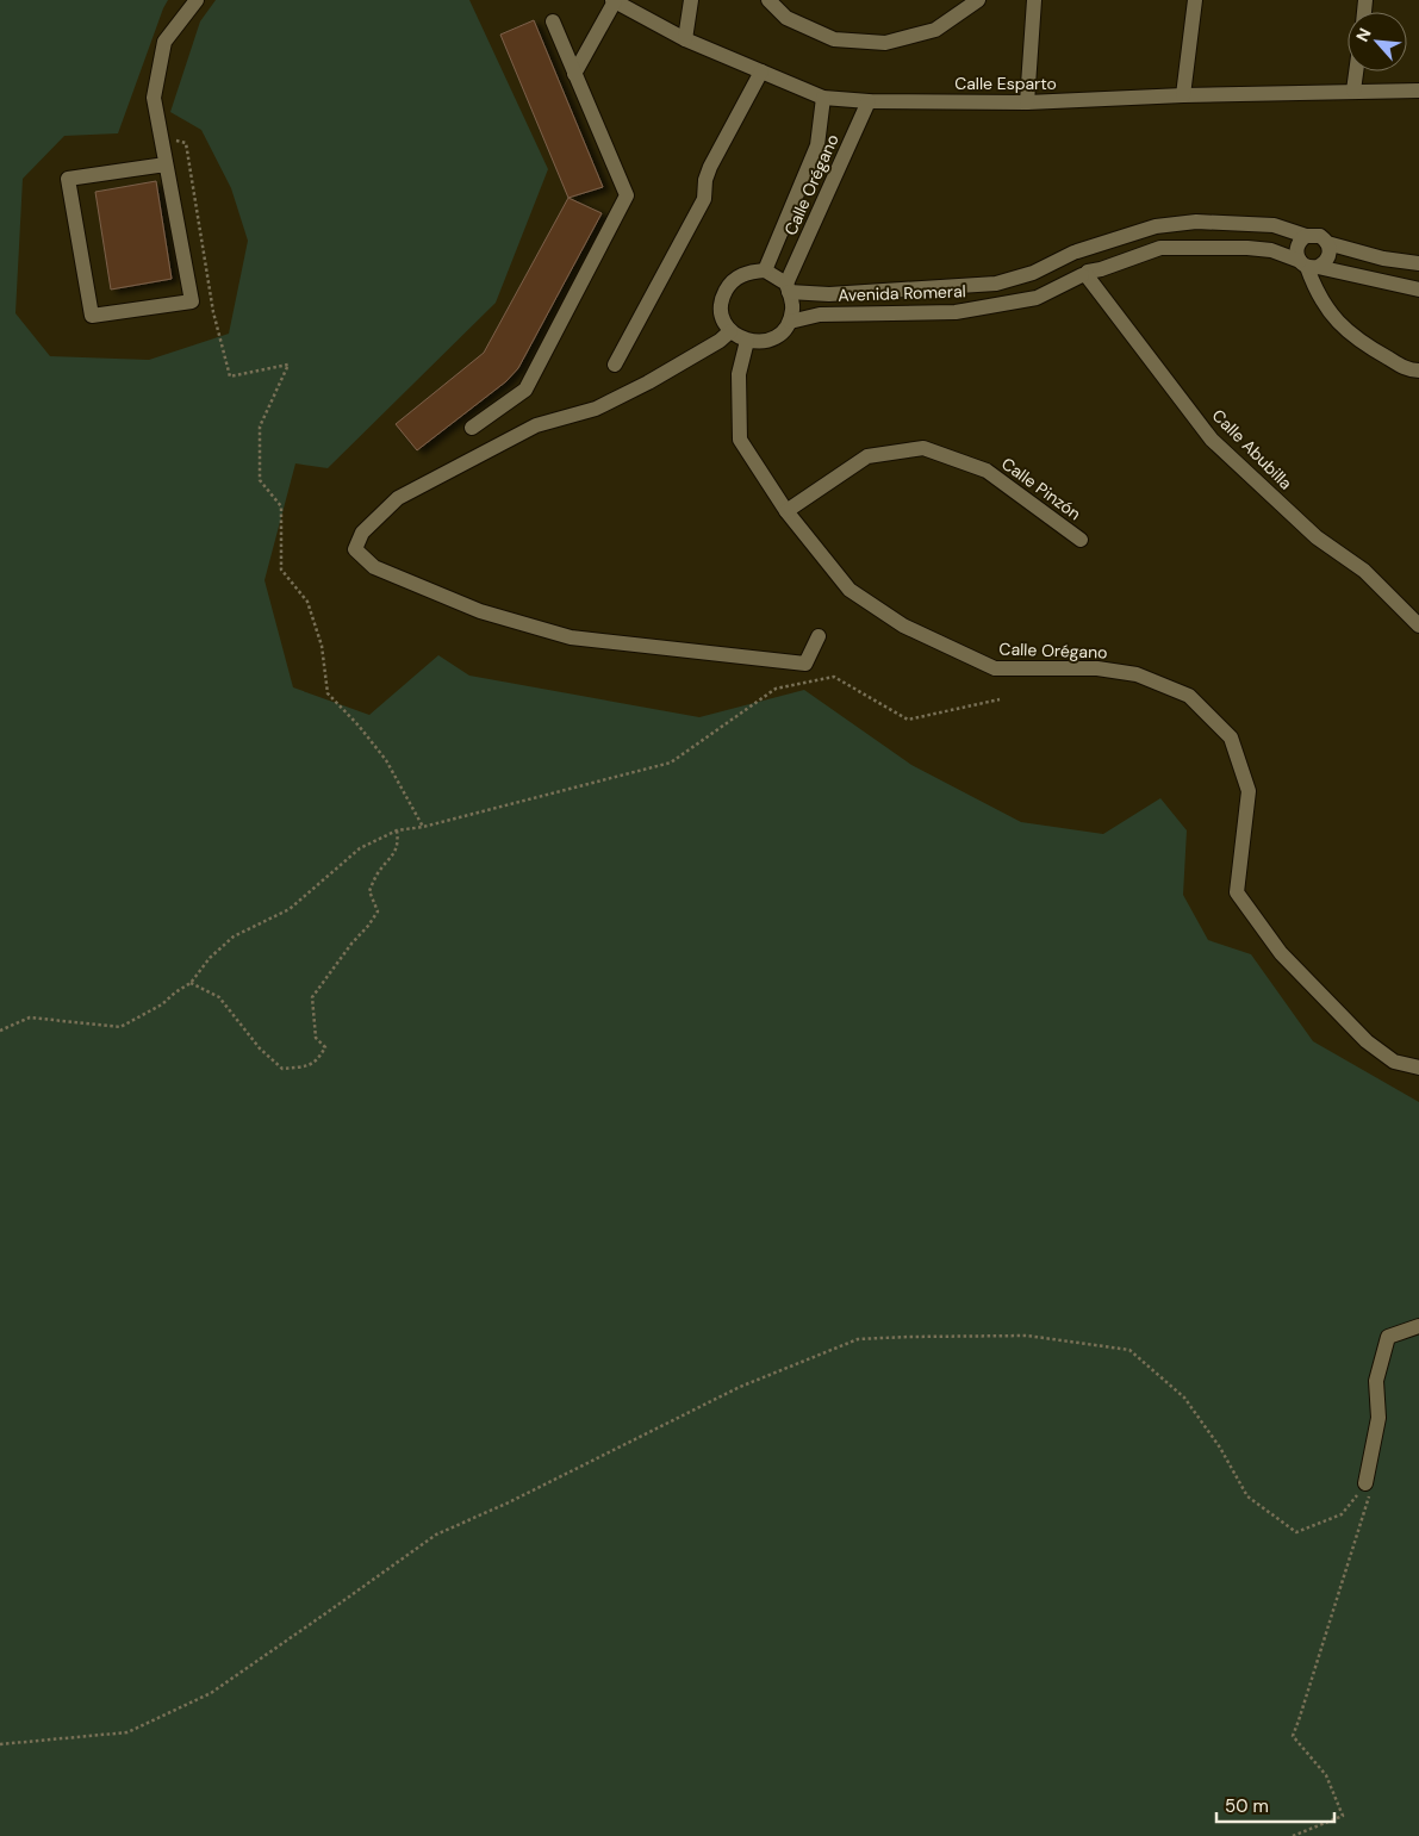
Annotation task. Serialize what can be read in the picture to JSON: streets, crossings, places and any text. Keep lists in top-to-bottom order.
{
  "streets": {
    "street": [
      "Calle Esparto",
      "Calle Orégano",
      "Avenida Romeral",
      "Calle Abubilla",
      "Calle Pinzón"
    ]
  },
  "crossings": [
    ["Calle Esparto", "Calle Orégano"],
    ["Calle Orégano", "Avenida Romeral"],
    ["Calle Orégano", "Calle Pinzón"],
    ["Avenida Romeral", "Calle Abubilla"]
  ],
  "scale_bar": "50 m",
  "north": "top left"
}
